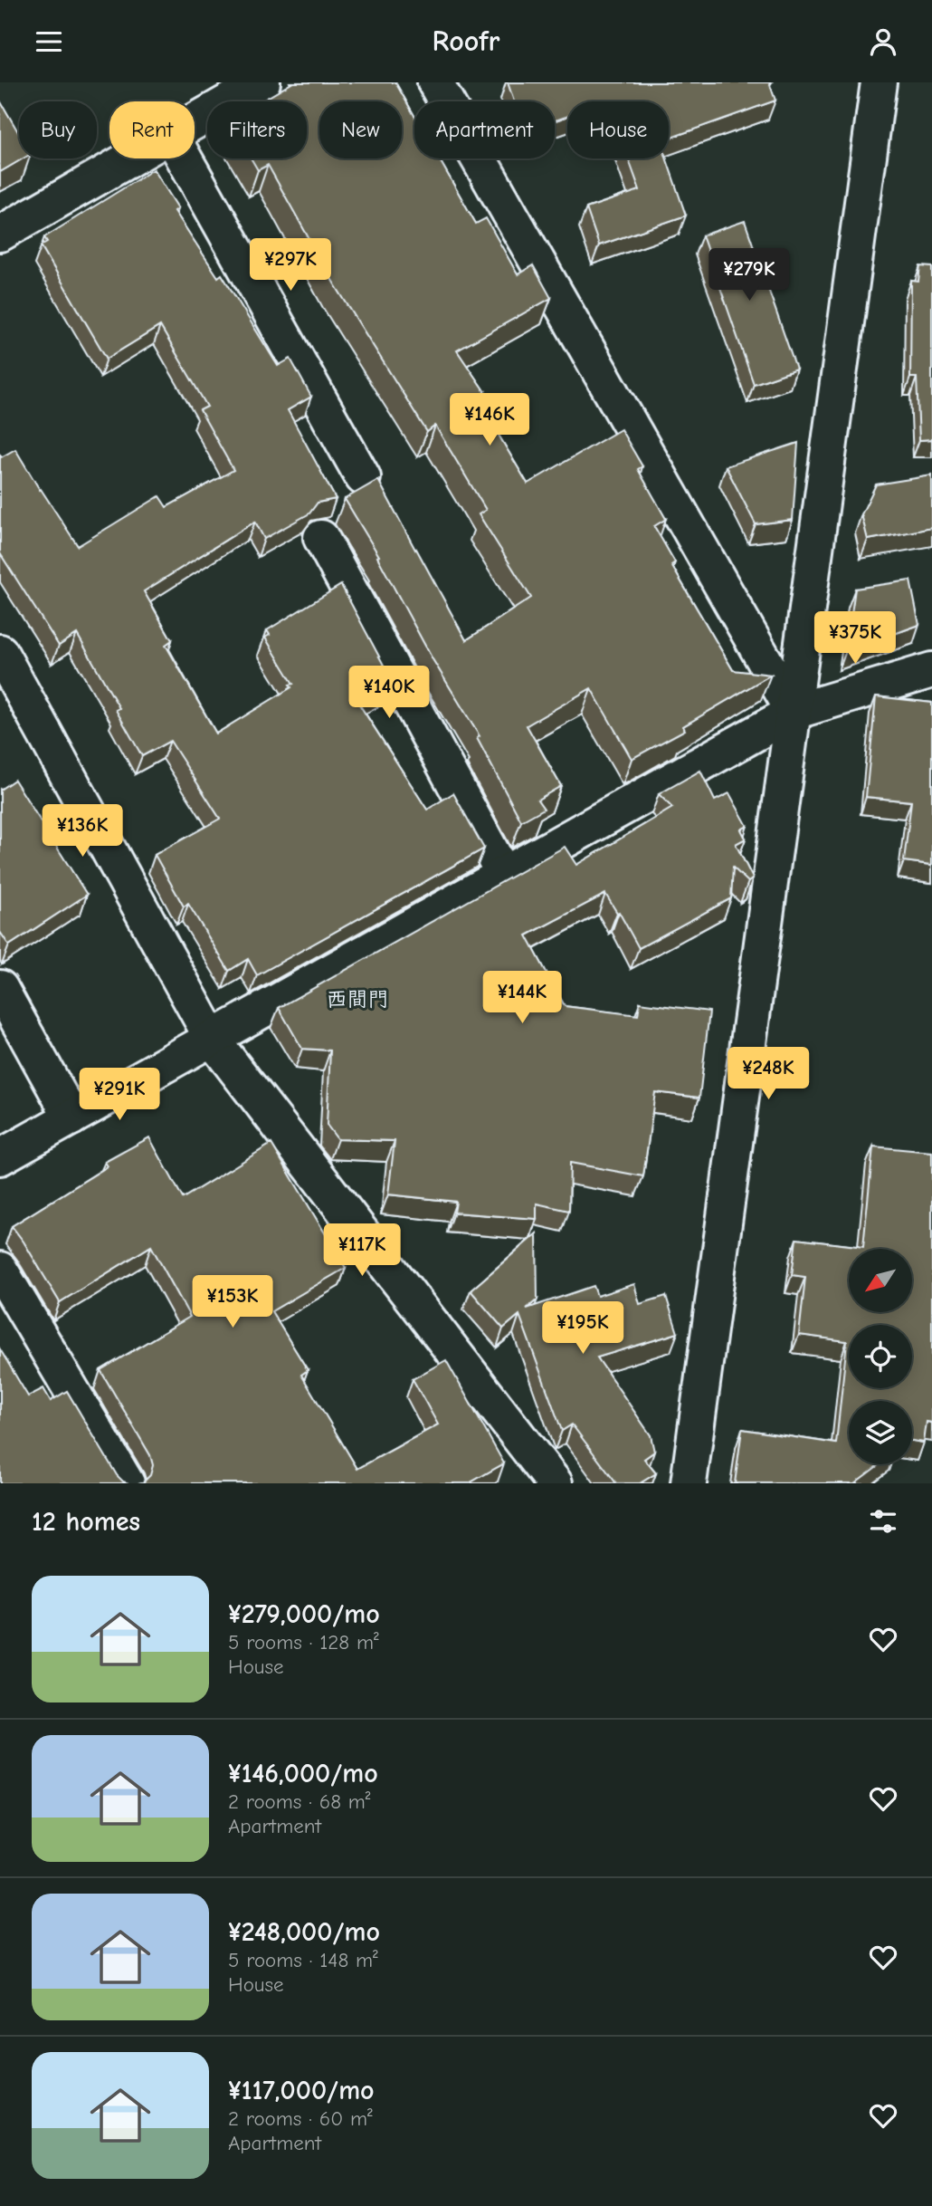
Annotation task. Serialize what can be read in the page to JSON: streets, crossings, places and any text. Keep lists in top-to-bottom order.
{
  "districts": ["西間門"],
  "north": "bottom left",
  "page": {
    "header": "Roofr",
    "chip": [
      "Buy",
      "Rent",
      "Filters",
      "New",
      "Apartment",
      "House"
    ],
    "price": [
      "¥297K",
      "¥279K",
      "¥146K",
      "¥375K",
      "¥140K",
      "¥136K",
      "¥144K",
      "¥248K",
      "¥291K",
      "¥117K",
      "¥153K",
      "¥195K"
    ],
    "heading": "12 homes",
    "list": [
      {
        "name": "¥279,000/mo",
        "note": "5 rooms · 128 m² · House"
      },
      {
        "name": "¥146,000/mo",
        "note": "2 rooms · 68 m² · Apartment"
      },
      {
        "name": "¥248,000/mo",
        "note": "5 rooms · 148 m² · House"
      },
      {
        "name": "¥117,000/mo",
        "note": "2 rooms · 60 m² · Apartment"
      }
    ]
  }
}
